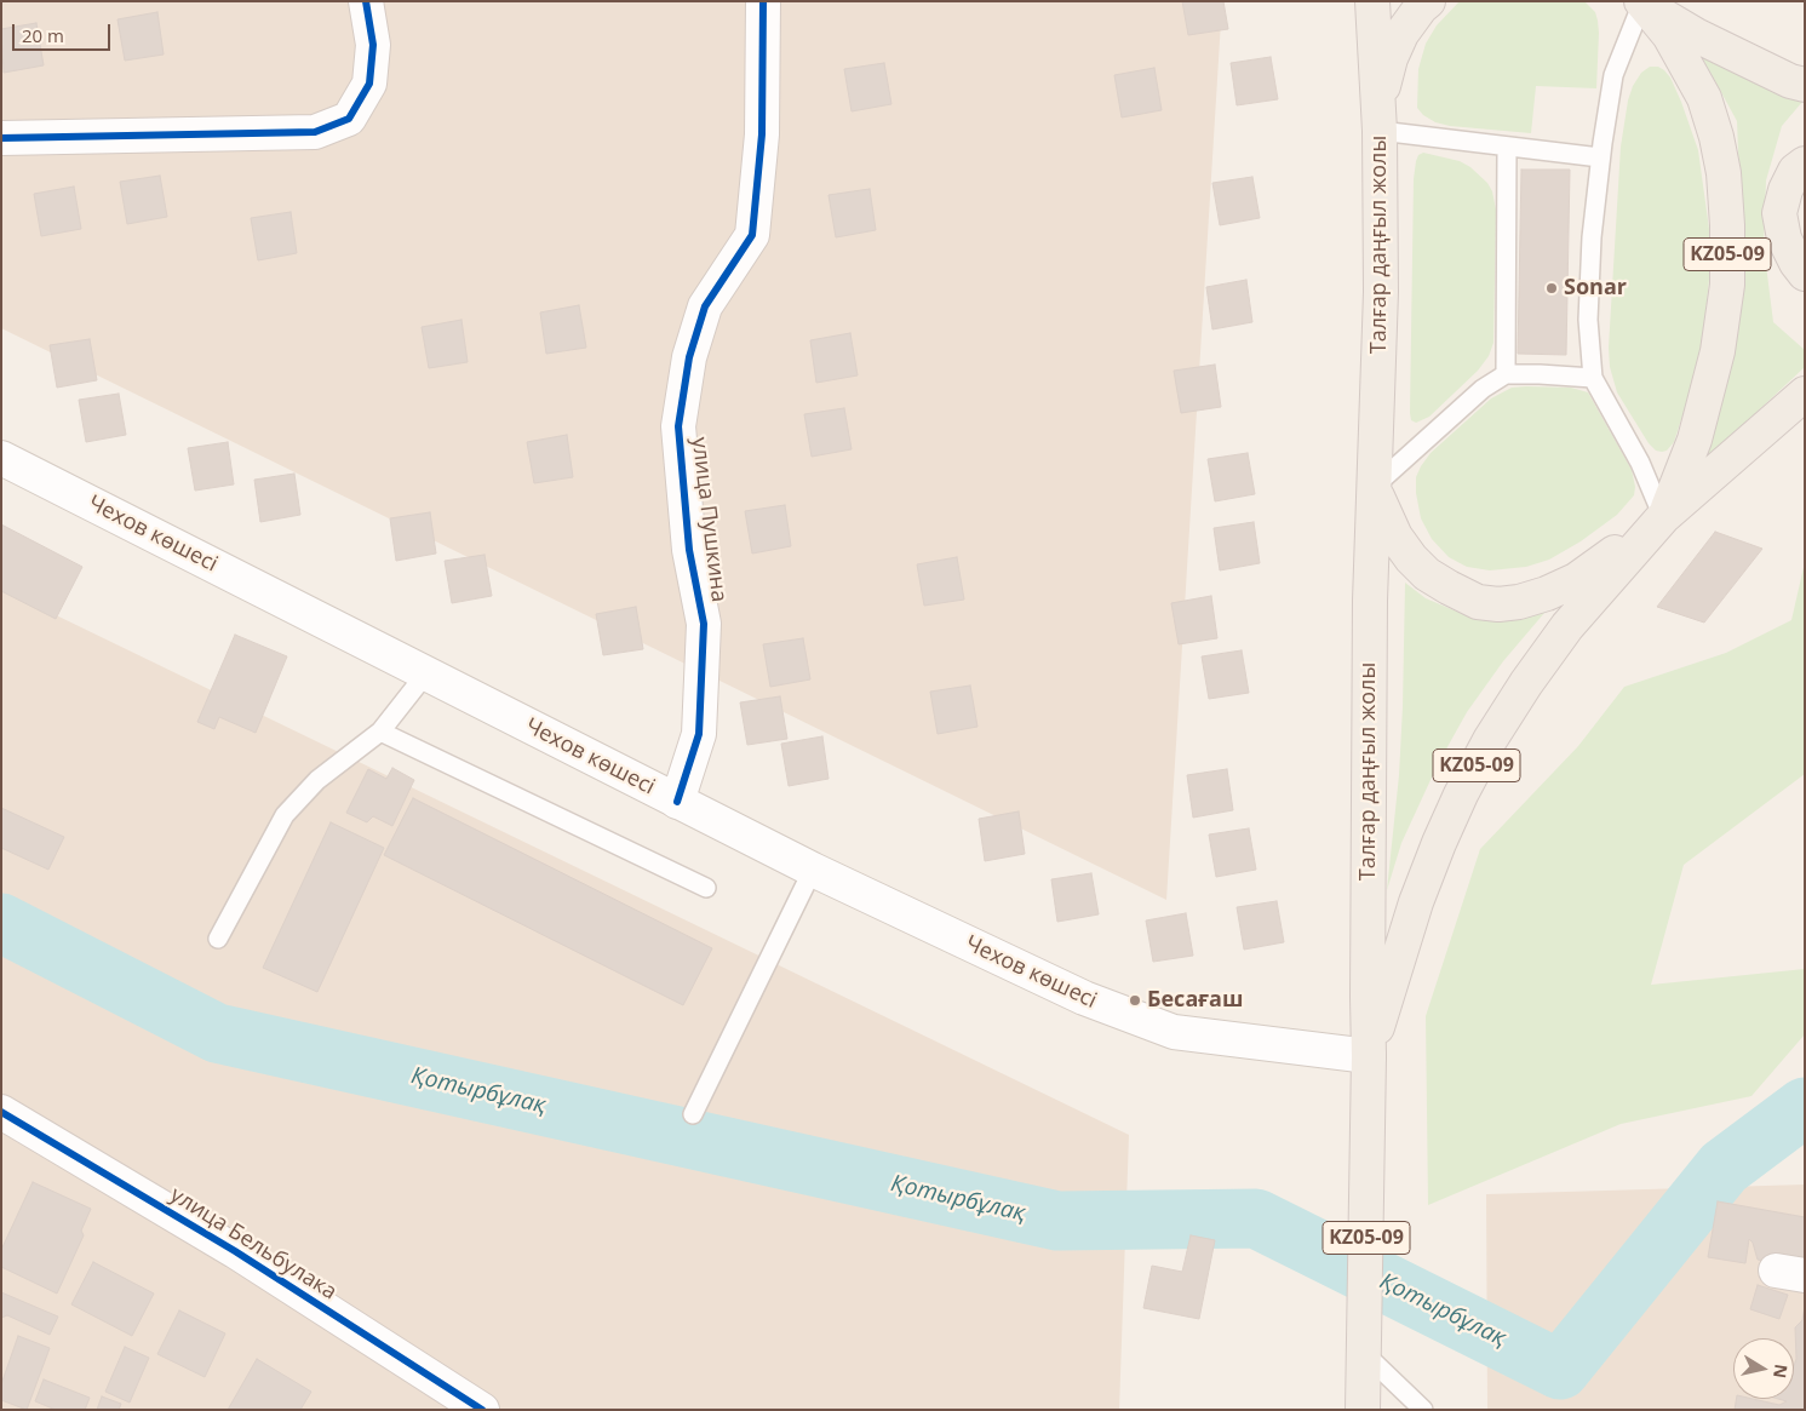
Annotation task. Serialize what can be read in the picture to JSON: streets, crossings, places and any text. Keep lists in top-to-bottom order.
{
  "streets": {
    "main road": ["Талғар даңғыл жолы", "KZ05-09"],
    "street": ["улица Пушкина", "Чехов көшесі", "улица Бельбулака"]
  },
  "crossings": [
    ["Талғар даңғыл жолы", "KZ05-09"],
    ["Талғар даңғыл жолы", "Чехов көшесі"],
    ["улица Пушкина", "Чехов көшесі"]
  ],
  "water": ["Қотырбұлақ"],
  "places": ["Sonar", "Бесағаш"],
  "scale_bar": "20 m",
  "north": "right"
}
